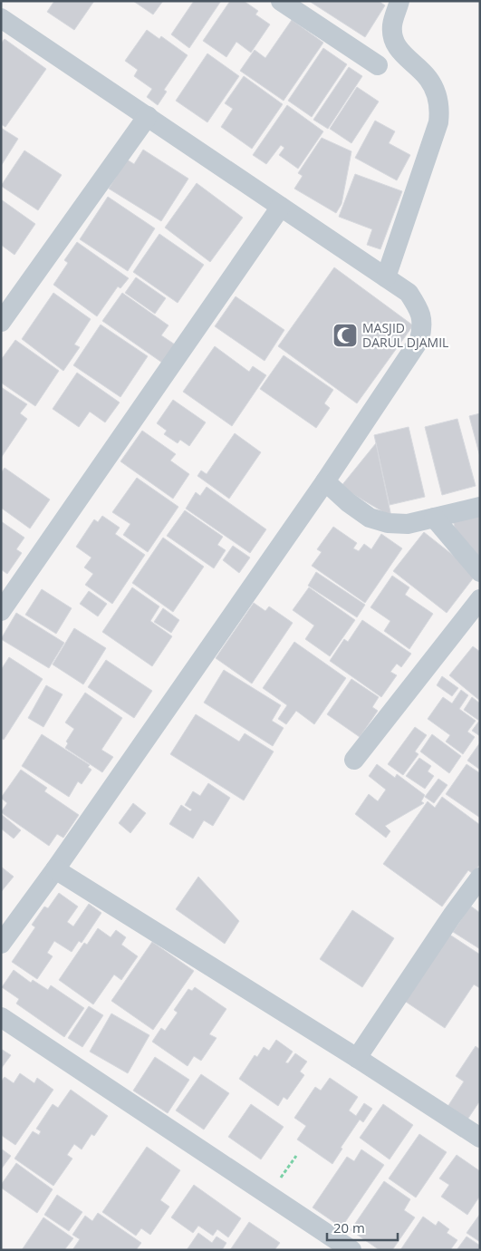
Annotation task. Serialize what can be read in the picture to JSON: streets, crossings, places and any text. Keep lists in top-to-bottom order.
{
  "places": {
    "mosque": ["MASJID DARUL DJAMIL"]
  },
  "scale_bar": "20 m"
}
